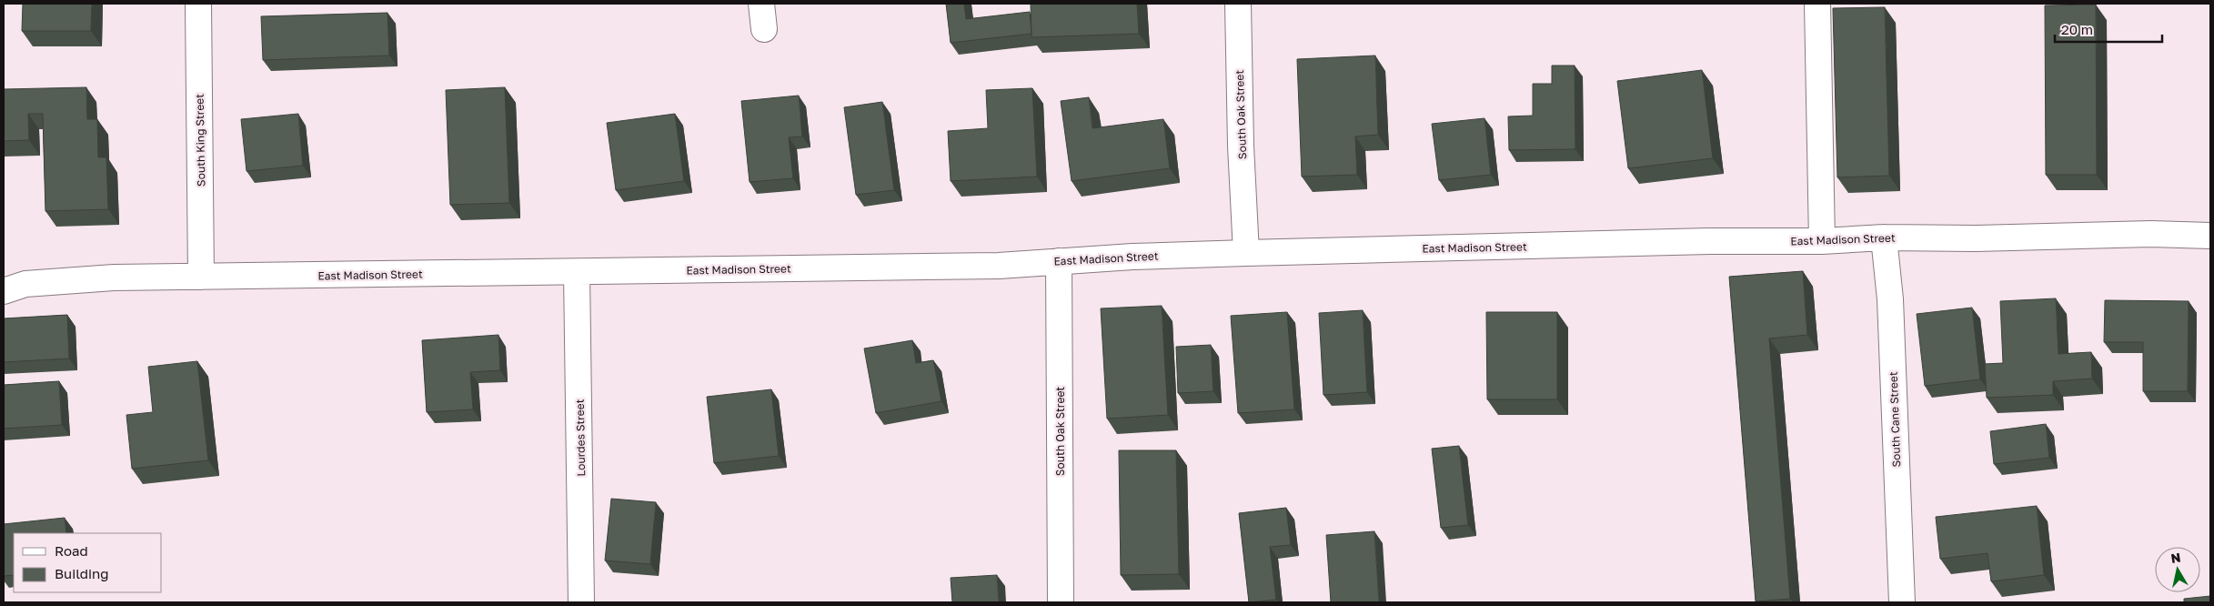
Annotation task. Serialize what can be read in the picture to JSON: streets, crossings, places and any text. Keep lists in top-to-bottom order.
{
  "streets": {
    "street": [
      "South Oak Street",
      "South King Street",
      "East Madison Street",
      "South Cane Street",
      "Lourdes Street"
    ]
  },
  "crossings": [
    ["South Oak Street", "East Madison Street"],
    ["South King Street", "East Madison Street"],
    ["East Madison Street", "South Cane Street"],
    ["East Madison Street", "Lourdes Street"]
  ],
  "legend": ["Road", "Building"],
  "scale_bar": "20 m",
  "north": "top"
}
